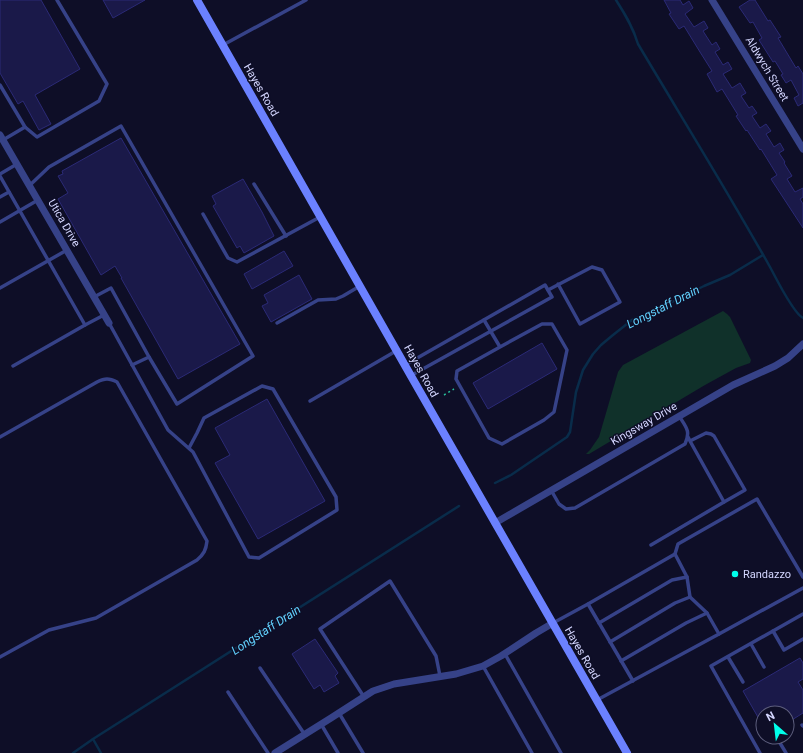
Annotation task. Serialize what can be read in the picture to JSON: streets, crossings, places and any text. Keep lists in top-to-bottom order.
{
  "streets": {
    "main road": ["Hayes Road"],
    "street": ["Aldwych Street", "Utica Drive", "Kingsway Drive"]
  },
  "crossings": [
    ["Hayes Road", "Kingsway Drive"]
  ],
  "water": ["Longstaff Drain"],
  "places": ["Randazzo"],
  "north": "top left"
}
